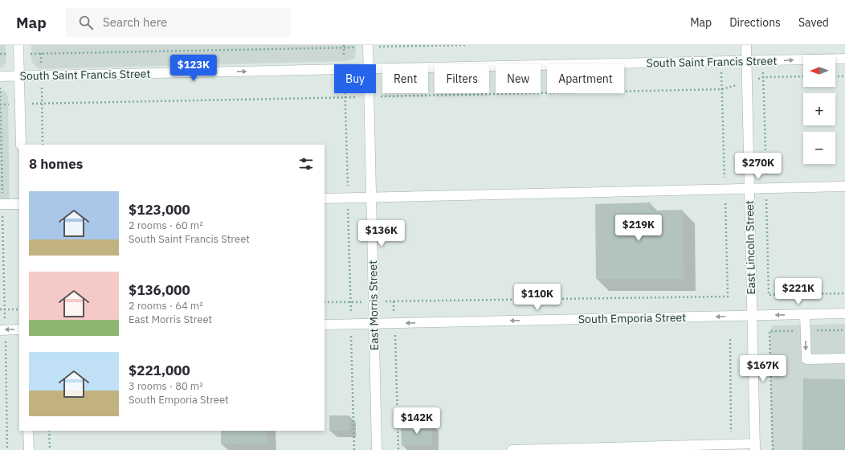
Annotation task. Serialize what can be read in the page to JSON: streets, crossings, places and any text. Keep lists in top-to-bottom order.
{
  "streets": {
    "street": [
      "South Saint Francis Street",
      "East Lincoln Street",
      "East Morris Street",
      "South Emporia Street"
    ]
  },
  "crossings": [
    ["South Saint Francis Street", "East Lincoln Street"],
    ["East Lincoln Street", "South Emporia Street"],
    ["East Morris Street", "South Emporia Street"]
  ],
  "one_way": ["South Saint Francis Street", "South Emporia Street"],
  "north": "left",
  "page": {
    "header": "Map",
    "search": "Search here",
    "nav": ["Map", "Directions", "Saved"],
    "map_buttons": ["+", "−"],
    "price": [
      "$123K",
      "$270K",
      "$219K",
      "$136K",
      "$221K",
      "$110K",
      "$167K",
      "$142K"
    ],
    "chip": [
      "Buy",
      "Rent",
      "Filters",
      "New",
      "Apartment"
    ],
    "heading": "8 homes",
    "list": [
      {
        "name": "$123,000",
        "note": "2 rooms · 60 m² · South Saint Francis Street"
      },
      {
        "name": "$136,000",
        "note": "2 rooms · 64 m² · East Morris Street"
      },
      {
        "name": "$221,000",
        "note": "3 rooms · 80 m² · South Emporia Street"
      }
    ]
  }
}
